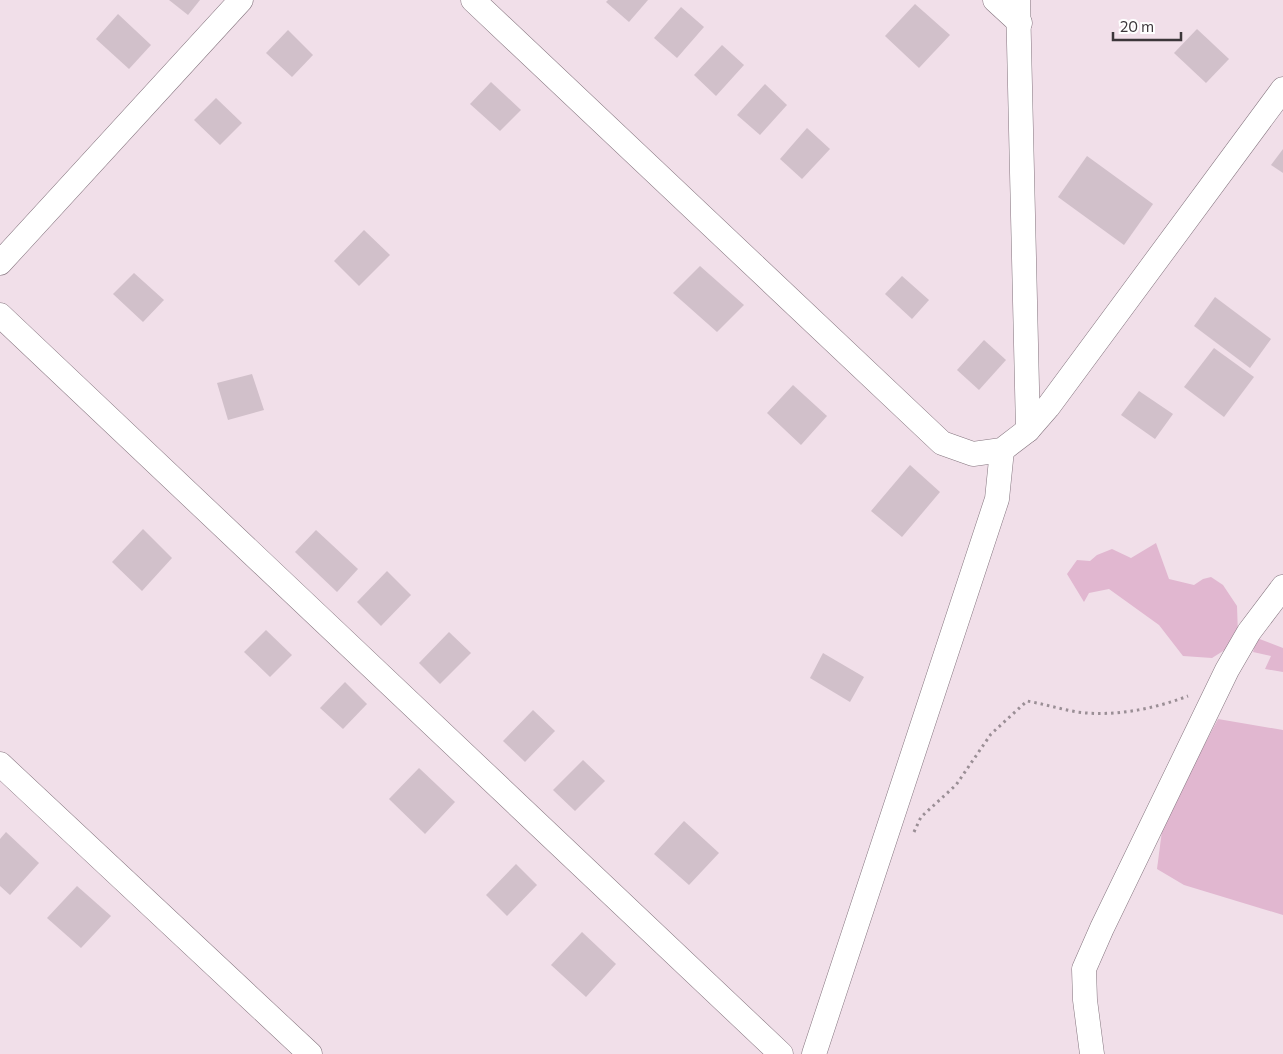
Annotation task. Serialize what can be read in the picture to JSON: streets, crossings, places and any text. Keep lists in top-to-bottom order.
{
  "scale_bar": "20 m"
}
